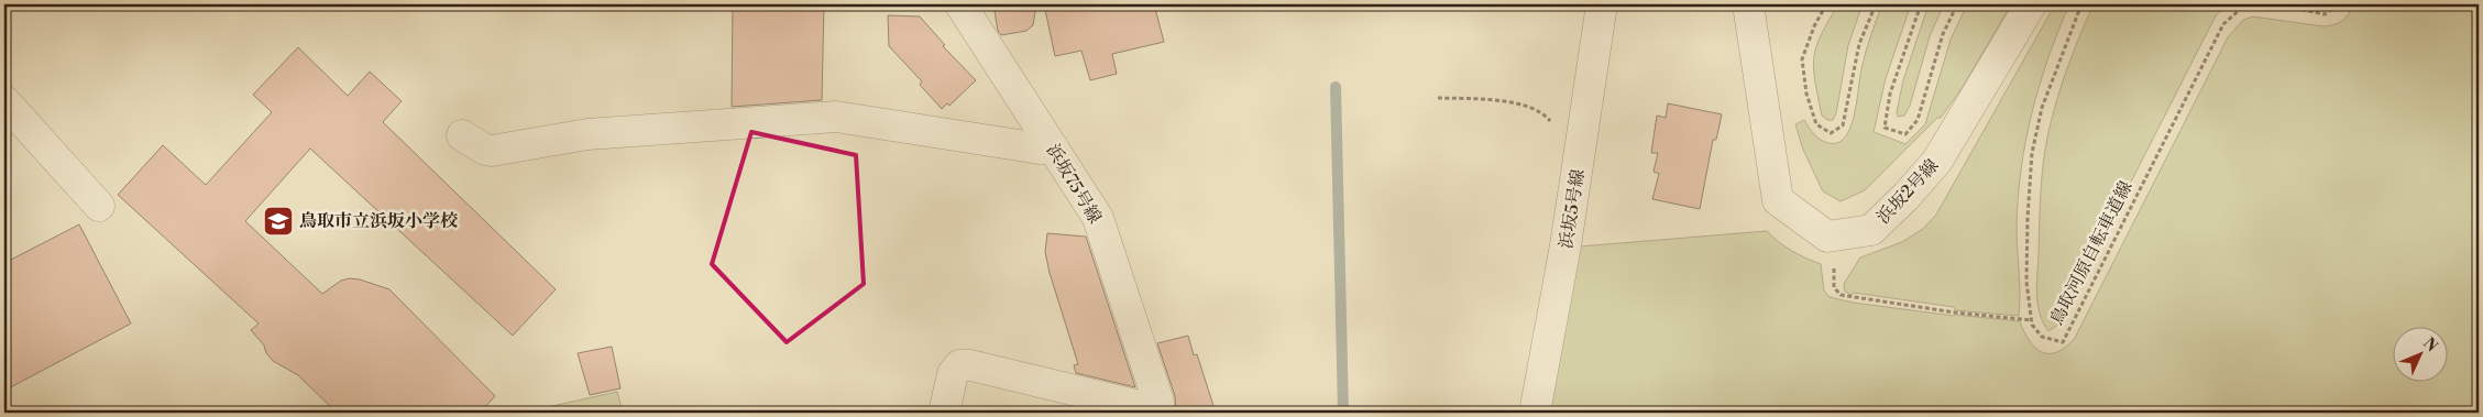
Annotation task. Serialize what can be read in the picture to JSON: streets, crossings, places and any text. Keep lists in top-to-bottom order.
{
  "streets": {
    "street": ["浜坂75号線", "浜坂2号線", "浜坂5号線"],
    "path": ["鳥取河原自転車道線"]
  },
  "places": {
    "school or university": ["鳥取市立浜坂小学校"]
  },
  "north": "top right"
}
